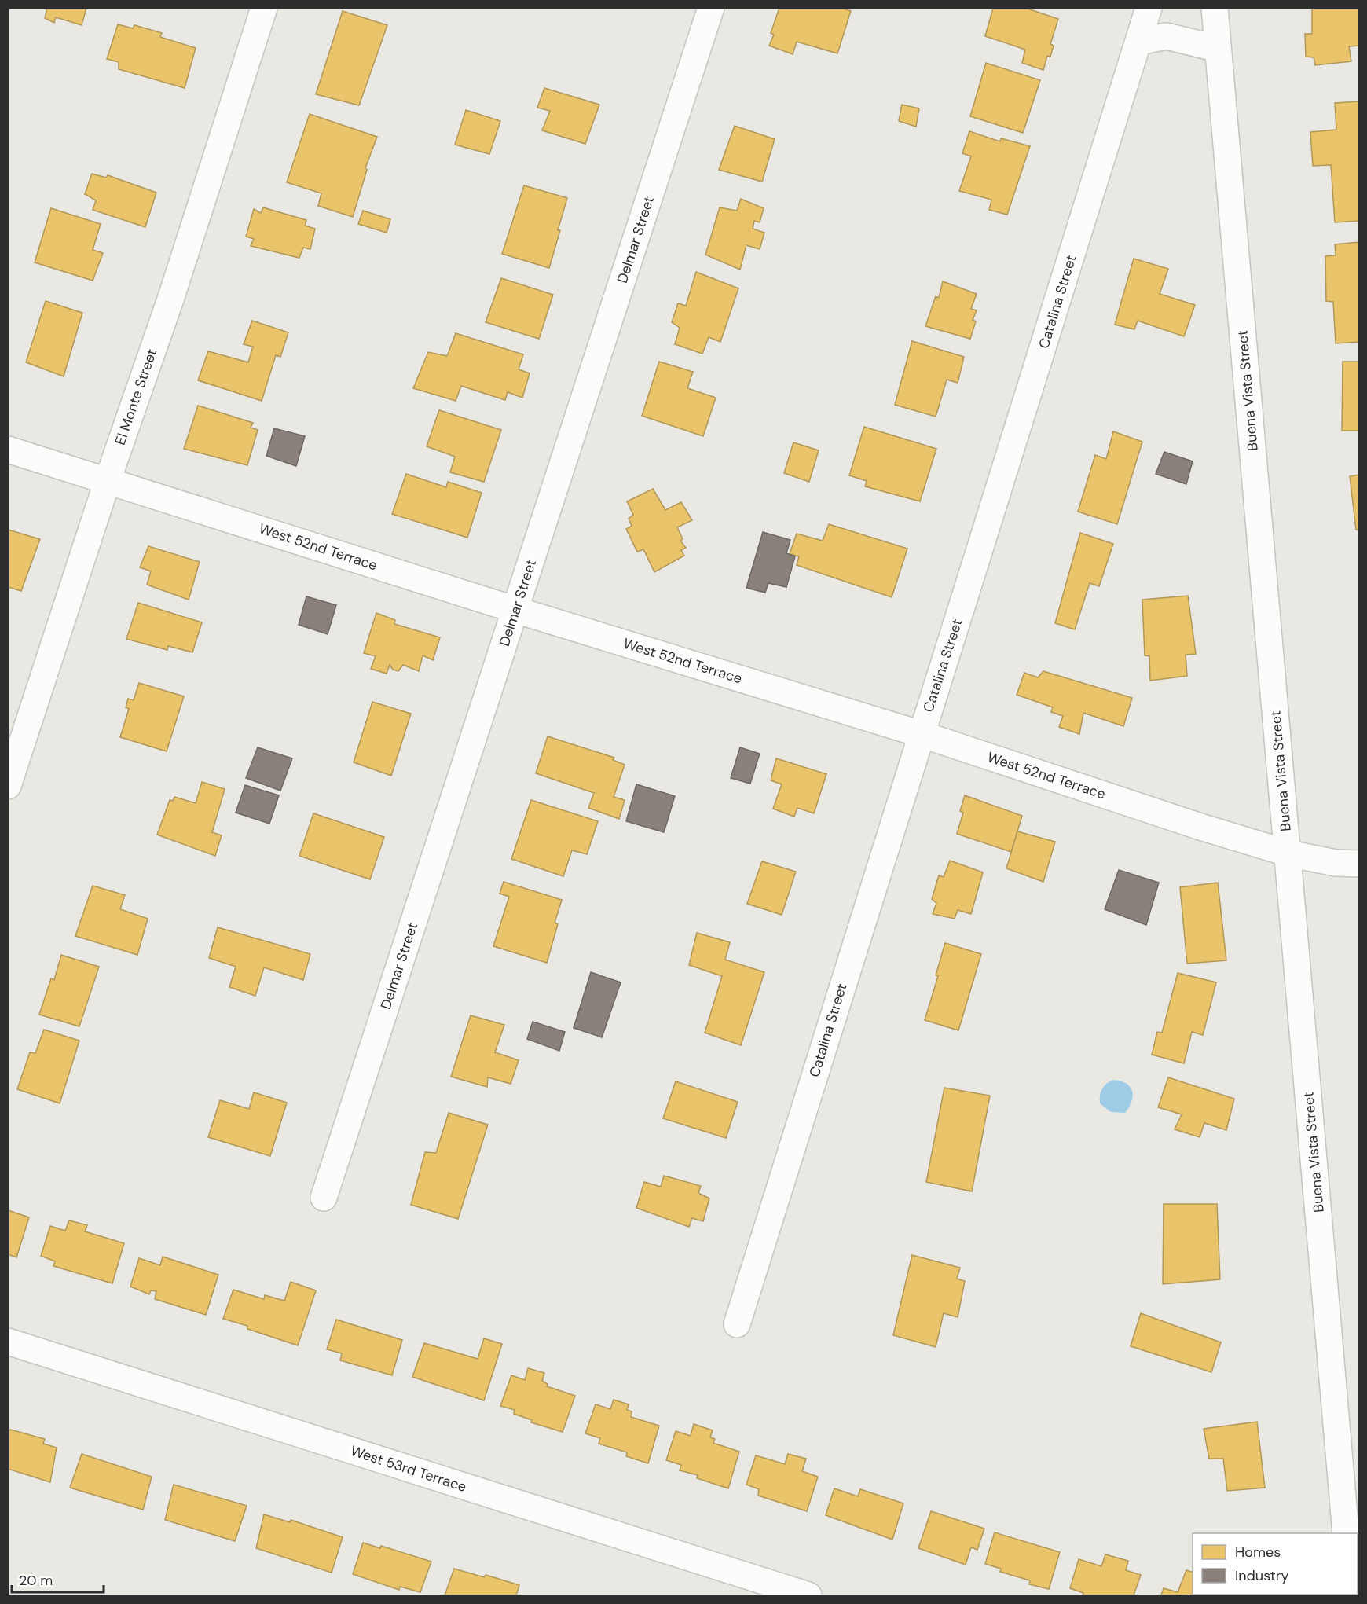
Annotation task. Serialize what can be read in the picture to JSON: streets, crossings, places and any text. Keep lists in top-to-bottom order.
{
  "streets": {
    "street": [
      "Delmar Street",
      "Catalina Street",
      "Buena Vista Street",
      "El Monte Street",
      "West 52nd Terrace",
      "West 53rd Terrace"
    ]
  },
  "crossings": [
    ["Delmar Street", "West 52nd Terrace"],
    ["Catalina Street", "West 52nd Terrace"],
    ["Buena Vista Street", "West 52nd Terrace"],
    ["El Monte Street", "West 52nd Terrace"]
  ],
  "legend": ["Homes", "Industry"],
  "scale_bar": "20 m"
}
